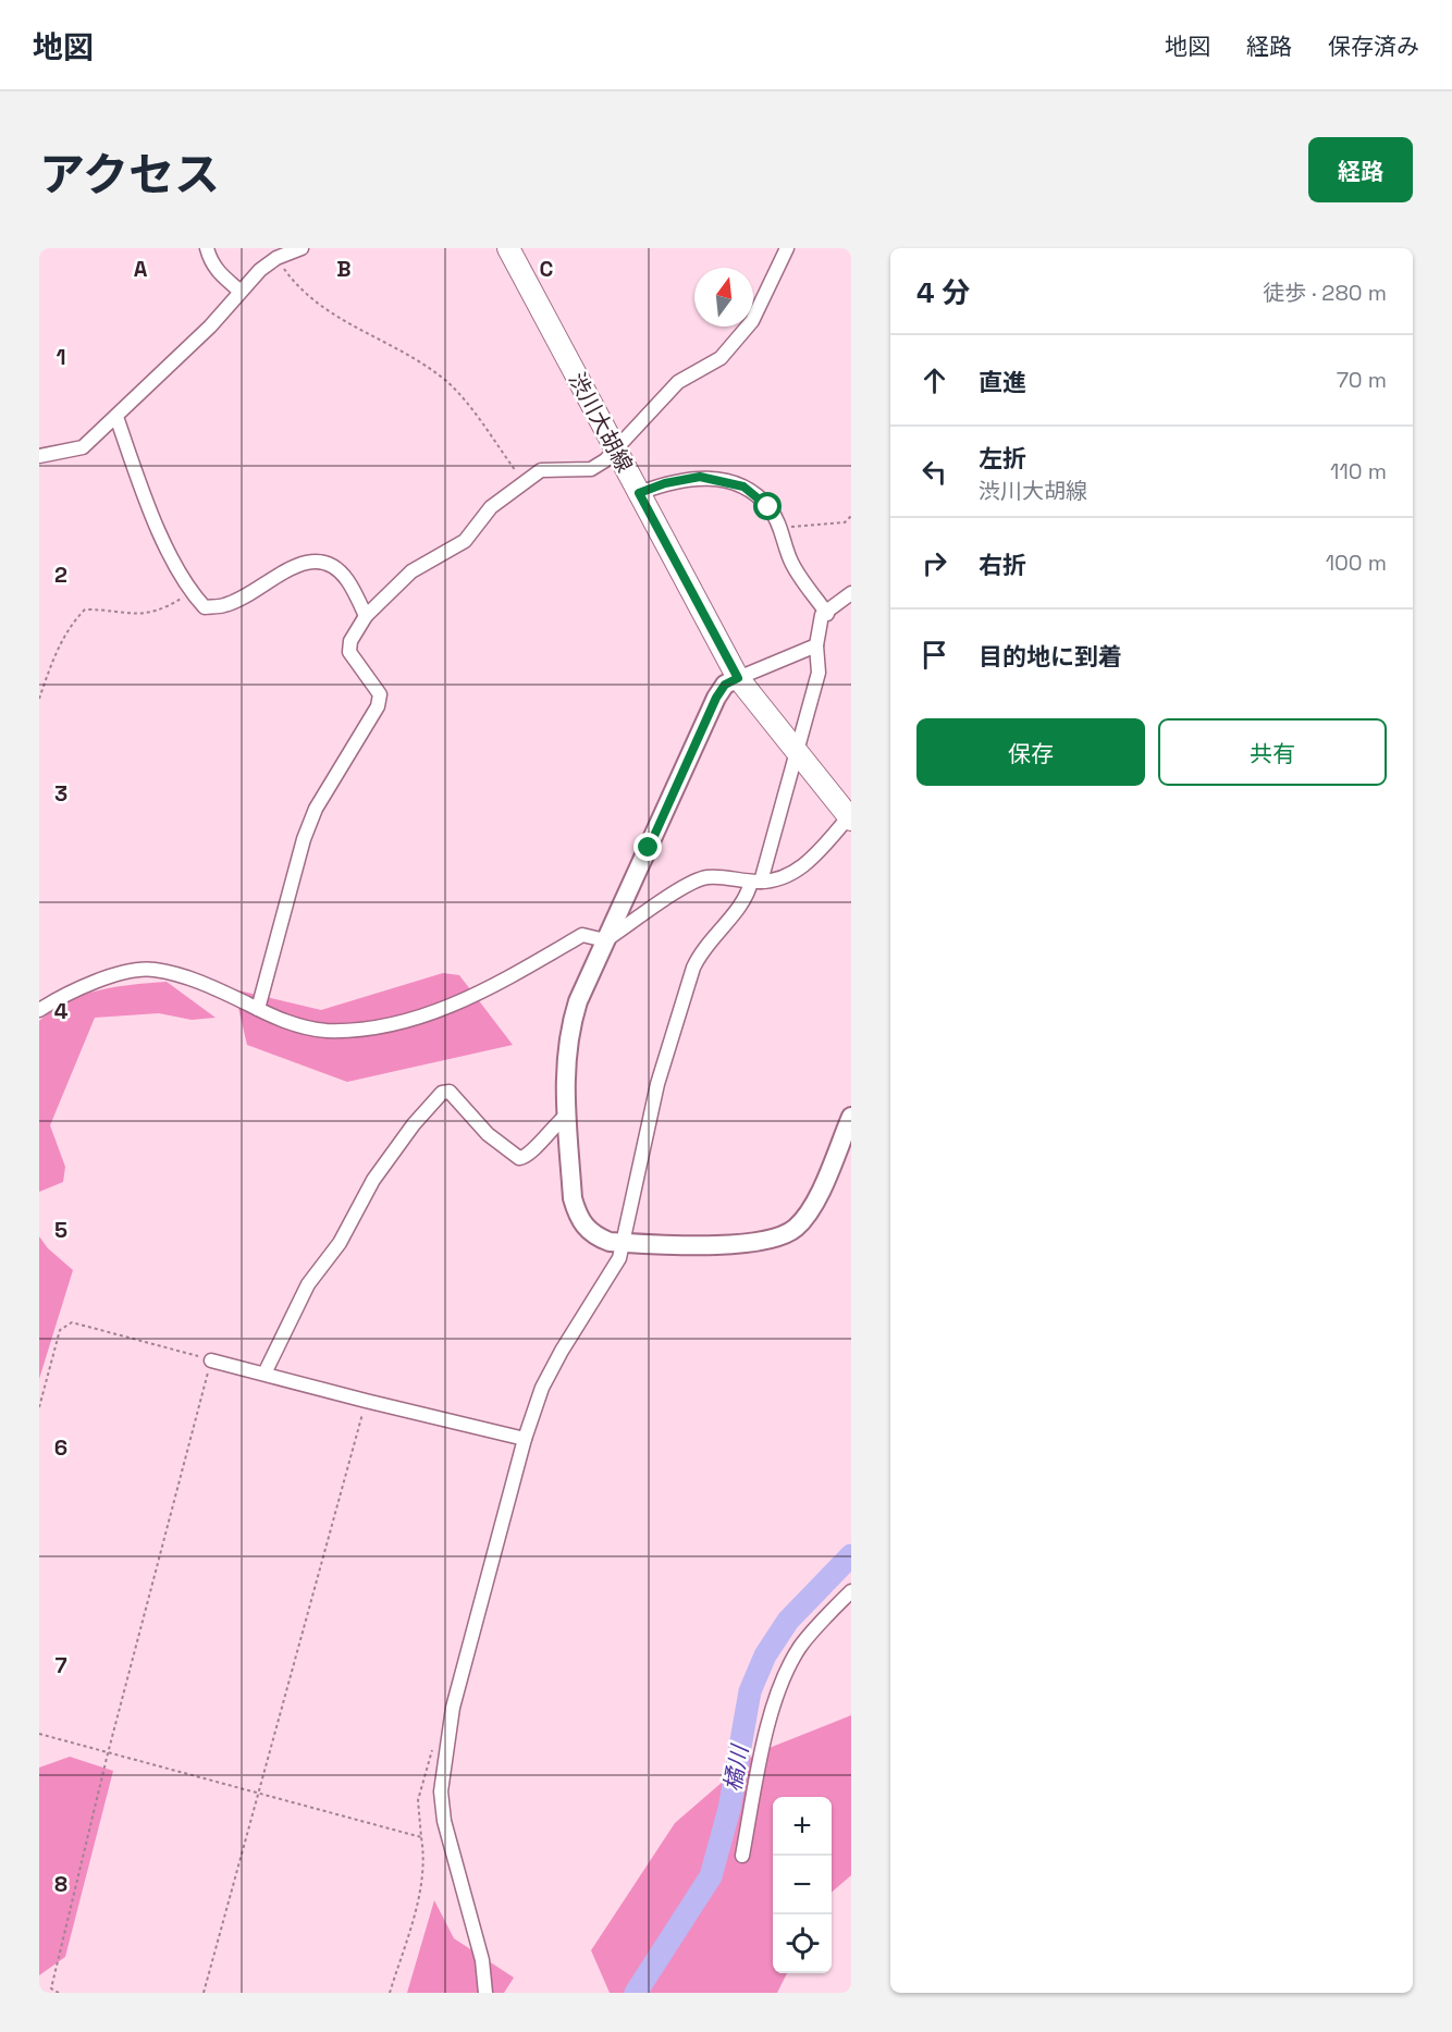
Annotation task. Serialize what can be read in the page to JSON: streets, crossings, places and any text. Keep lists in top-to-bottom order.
{
  "streets": {
    "main road": ["渋川大胡線"]
  },
  "water": ["橘川"],
  "north": "top",
  "page": {
    "header": "地図",
    "nav": ["地図", "経路", "保存済み"],
    "title": "アクセス",
    "buttons": [
      "経路",
      ["保存", "共有"]
    ],
    "heading": ["4 分", "徒歩 · 280 m"],
    "list": [
      ["直進", "70 m"],
      ["左折", "渋川大胡線", "110 m"],
      ["右折", "100 m"],
      "目的地に到着"
    ],
    "map_buttons": ["+", "−"]
  },
  "grid": {
    "columns": ["A", "B", "C"],
    "rows": [
      "1",
      "2",
      "3",
      "4",
      "5",
      "6",
      "7",
      "8"
    ]
  }
}
